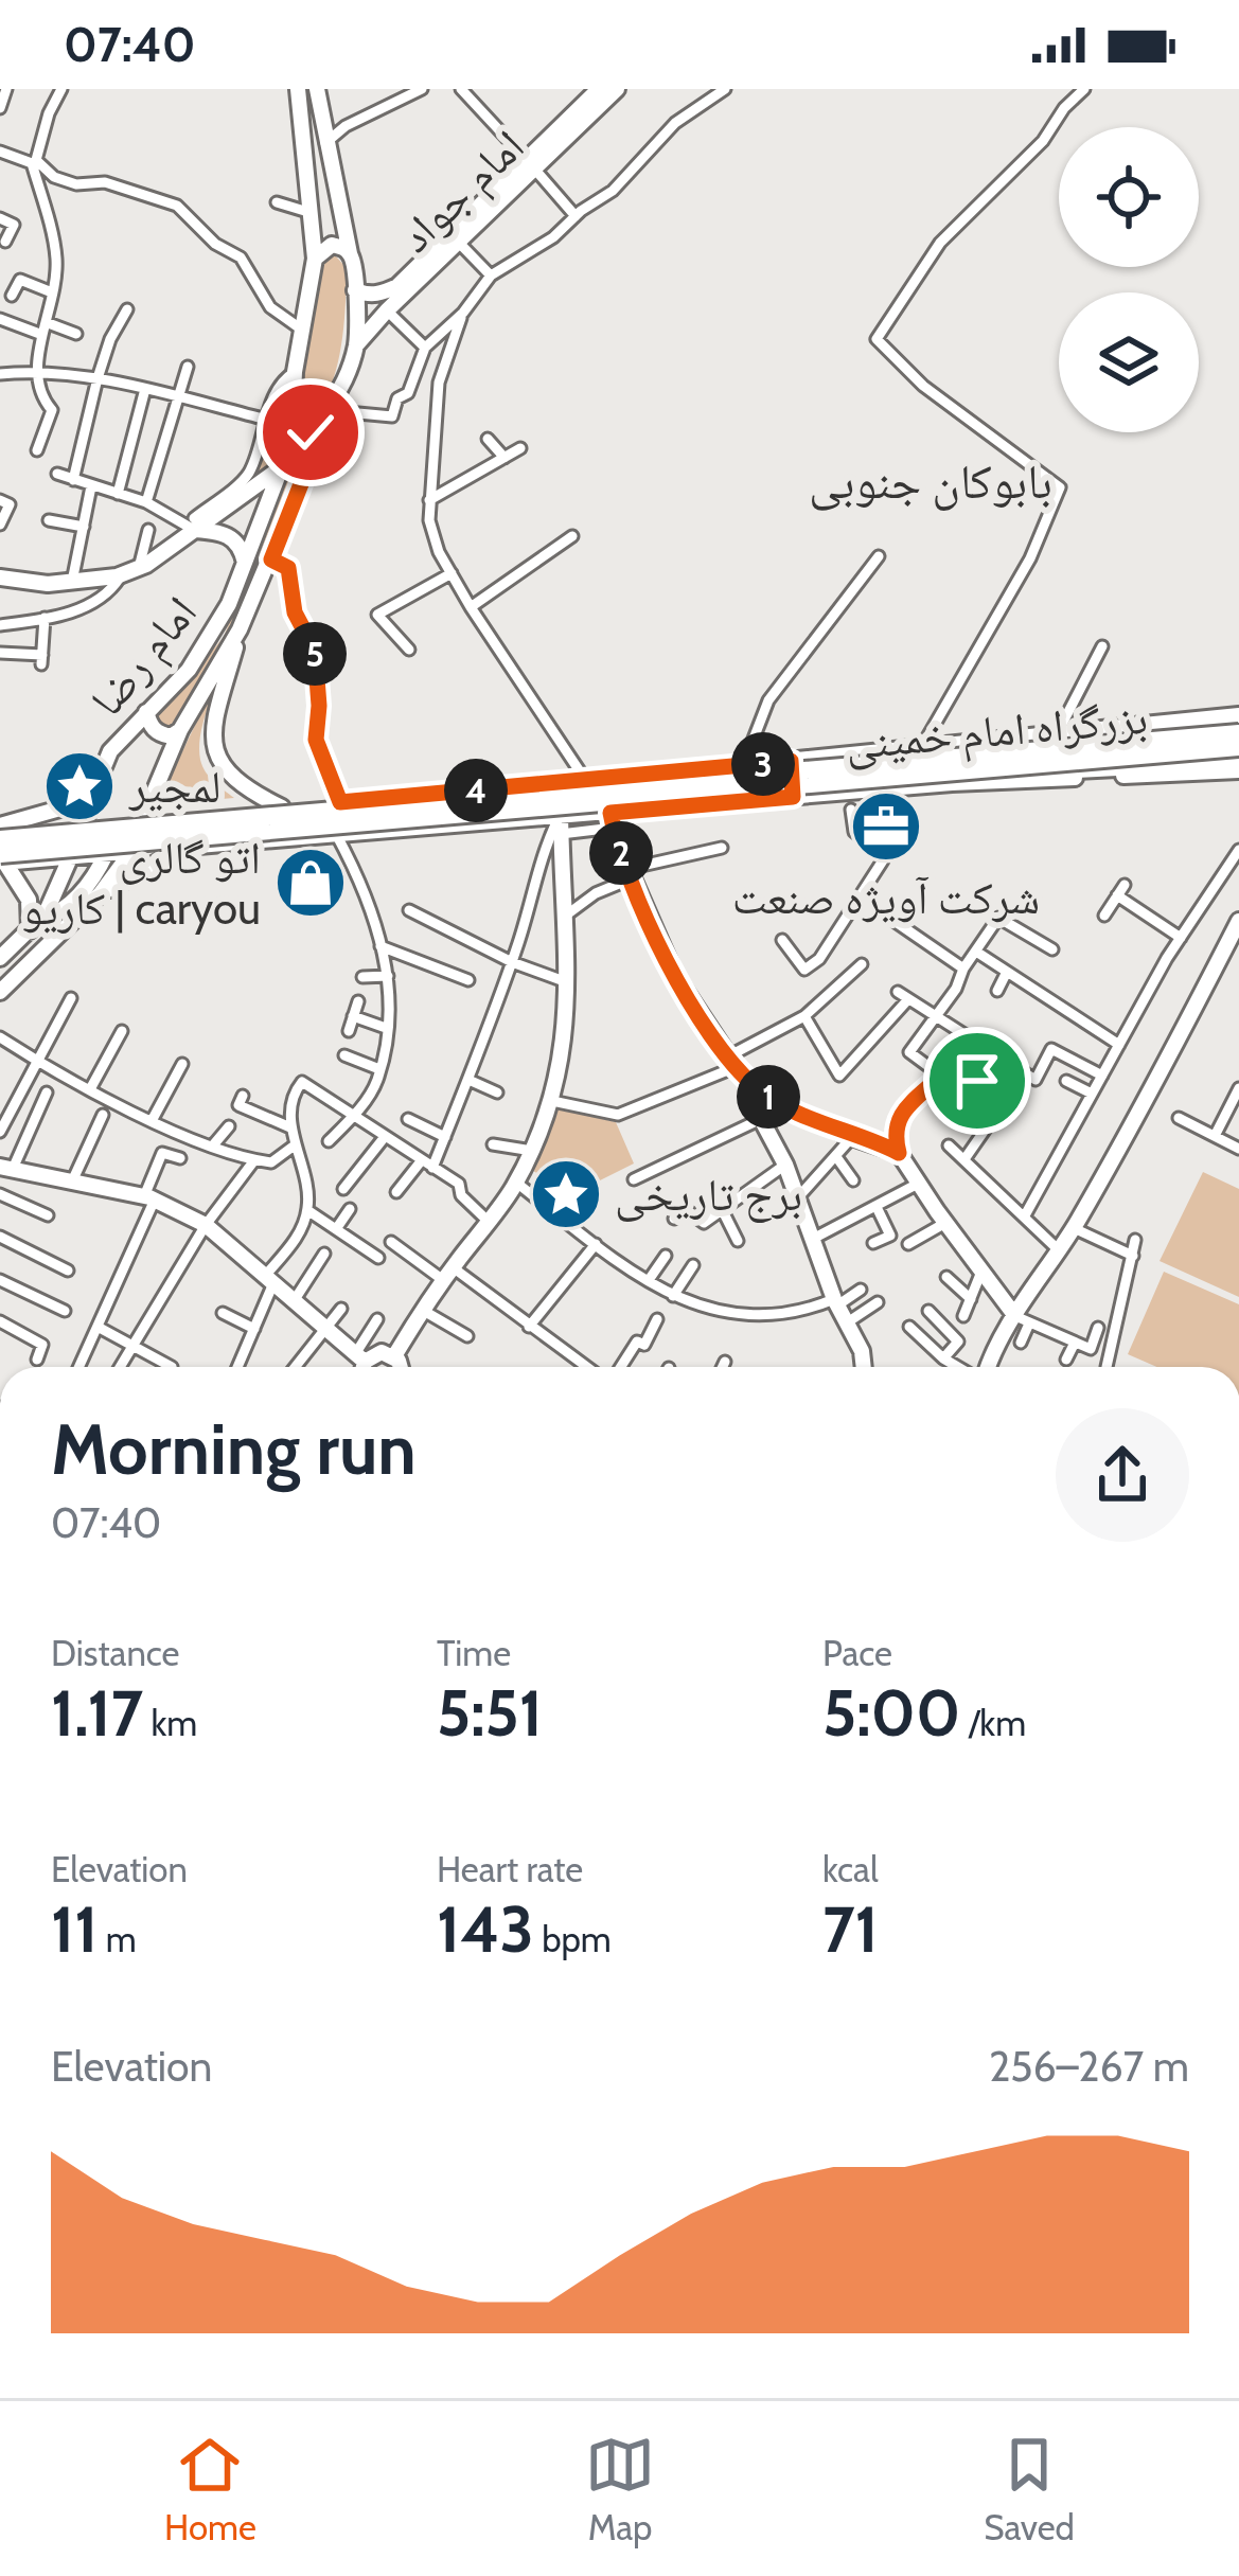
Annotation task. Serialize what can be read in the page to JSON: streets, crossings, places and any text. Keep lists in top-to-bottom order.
{
  "streets": {
    "highway": ["بزرگراه امام خمینی"],
    "main road": ["امام جواد", "امام رضا"]
  },
  "crossings": [
    ["امام جواد", "امام رضا"]
  ],
  "districts": ["بابوکان جنوبی"],
  "places": {
    "place": ["لمجیر", "برج تاریخی"],
    "office": ["شرکت آویژه صنعت"],
    "shop": ["اتو گالری کاریو | caryou"]
  },
  "page": {
    "status": "07:40",
    "pins": [
      "5",
      "3",
      "4",
      "2",
      "1"
    ],
    "heading": ["Morning run", "07:40"],
    "stats": [
      ["Distance", "1.17 km"],
      ["Time", "5:51"],
      ["Pace", "5:00 /km"],
      ["Elevation", "11 m"],
      ["Heart rate", "143 bpm"],
      ["kcal", "71"]
    ],
    "chart": ["Elevation", "256–267 m"],
    "tabs": ["Home", "Map", "Saved"]
  }
}
